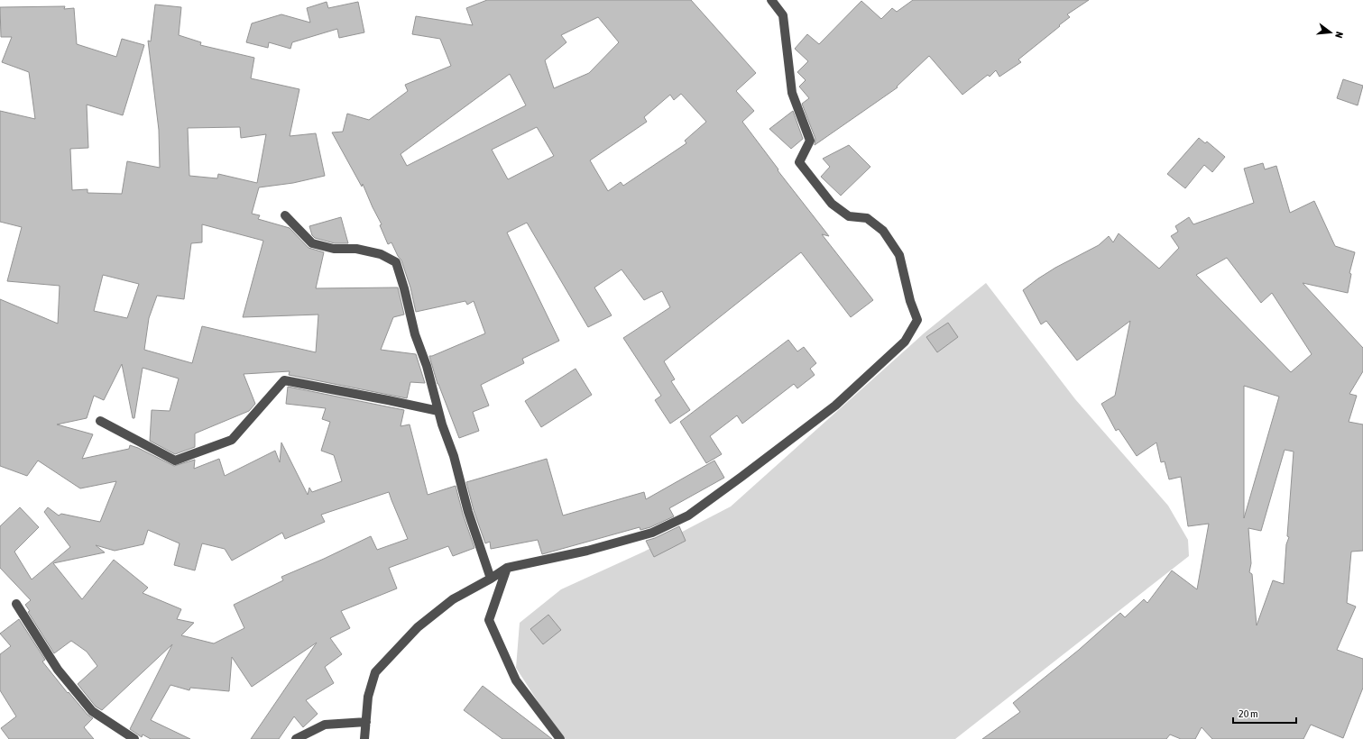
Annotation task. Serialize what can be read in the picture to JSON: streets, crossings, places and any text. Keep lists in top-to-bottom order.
{
  "scale_bar": "20 m",
  "north": "right"
}
